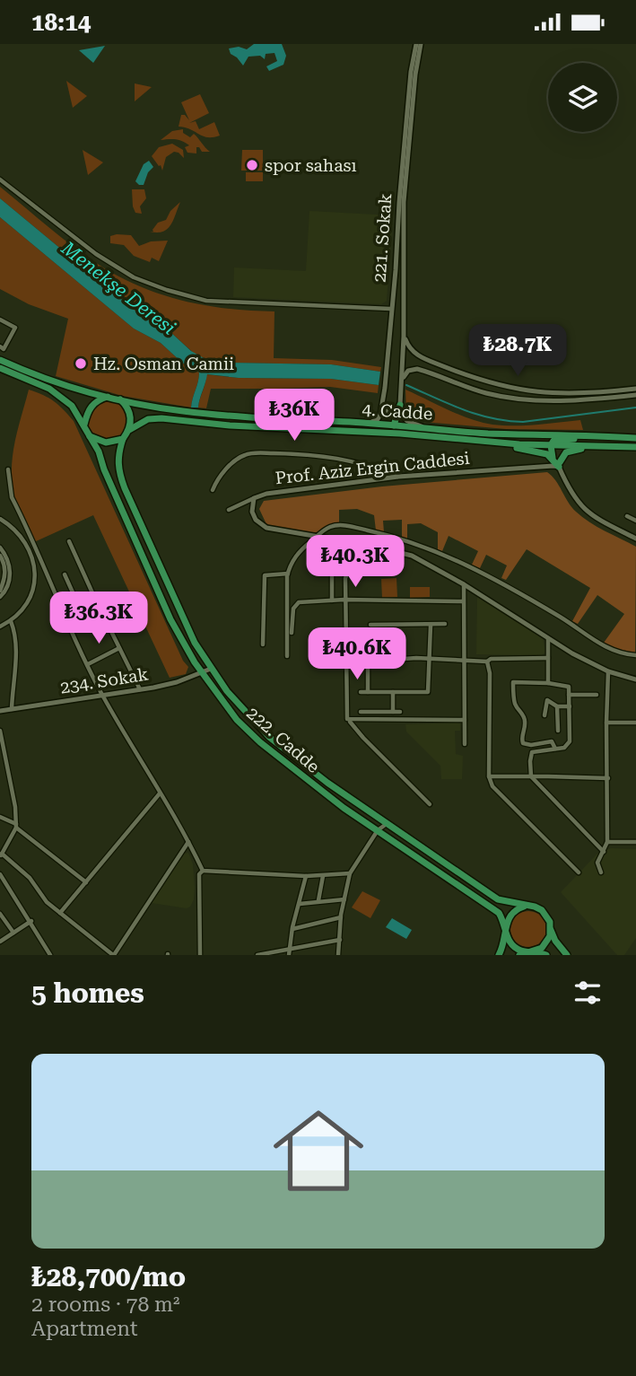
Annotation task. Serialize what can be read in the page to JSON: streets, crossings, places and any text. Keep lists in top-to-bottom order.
{
  "streets": {
    "main road": ["4. Cadde", "222. Cadde"],
    "street": ["221. Sokak", "Prof. Aziz Ergin Caddesi", "234. Sokak"]
  },
  "crossings": [
    ["4. Cadde", "222. Cadde"],
    ["234. Sokak", "222. Cadde"]
  ],
  "water": ["Menekşe Deresi"],
  "places": ["spor sahası", "Hz. Osman Camii"],
  "page": {
    "status": "18:14",
    "price": [
      "₺28.7K",
      "₺36K",
      "₺40.3K",
      "₺36.3K",
      "₺40.6K"
    ],
    "heading": "5 homes",
    "list": [
      {
        "name": "₺28,700/mo",
        "note": "2 rooms · 78 m² · Apartment"
      }
    ]
  }
}
